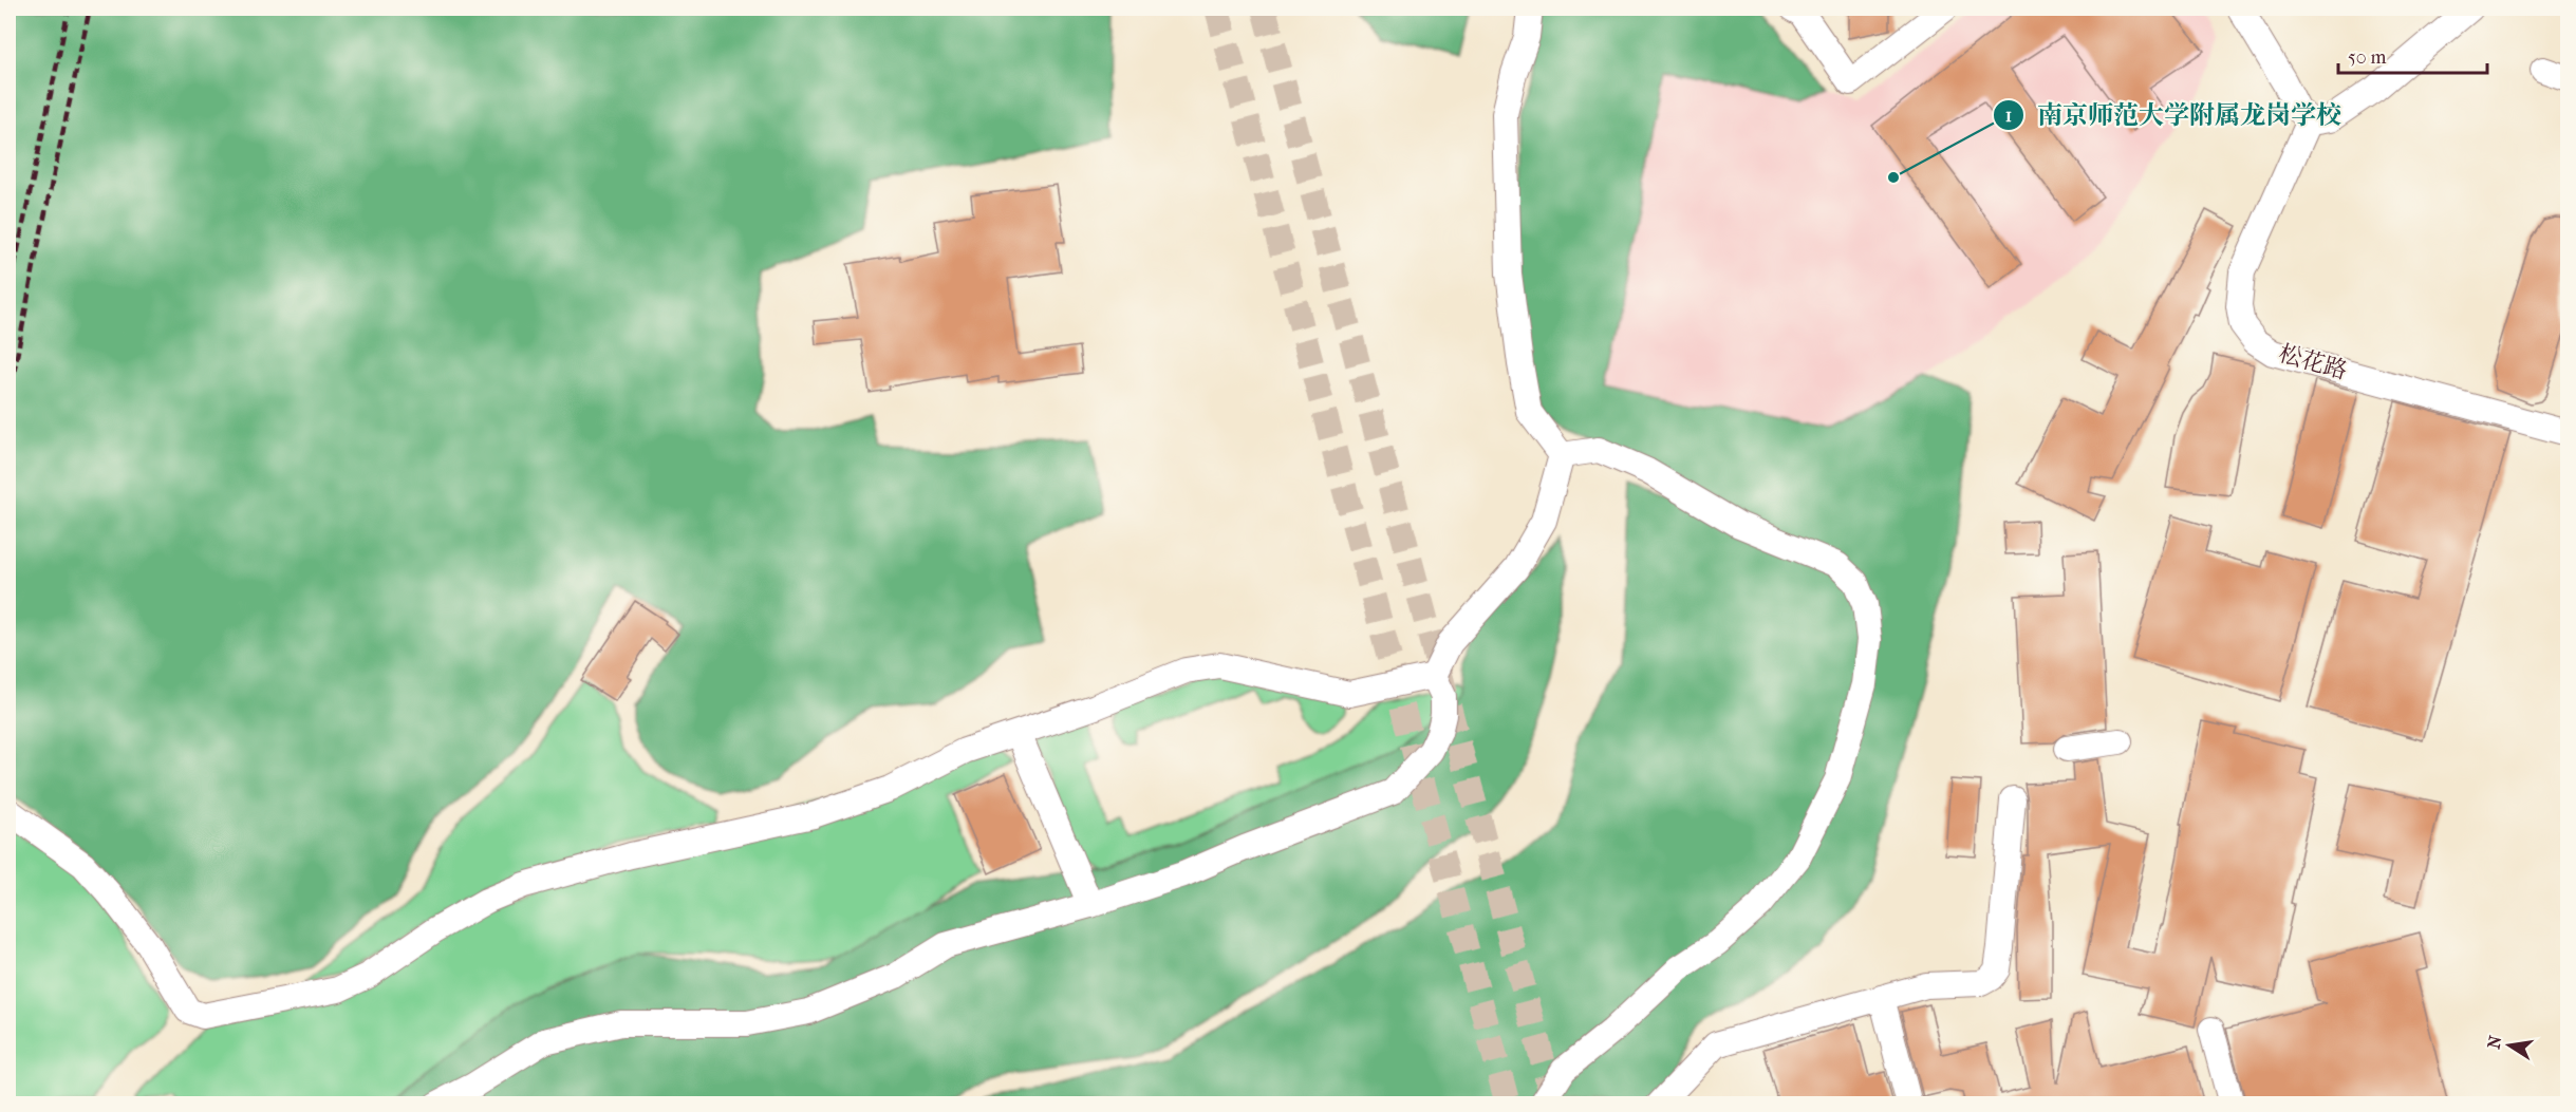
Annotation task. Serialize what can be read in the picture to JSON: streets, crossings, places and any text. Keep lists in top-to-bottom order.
{
  "streets": {
    "street": ["松花路"]
  },
  "places": ["南京师范大学附属龙岗学校"],
  "scale_bar": "50 m",
  "north": "left"
}
